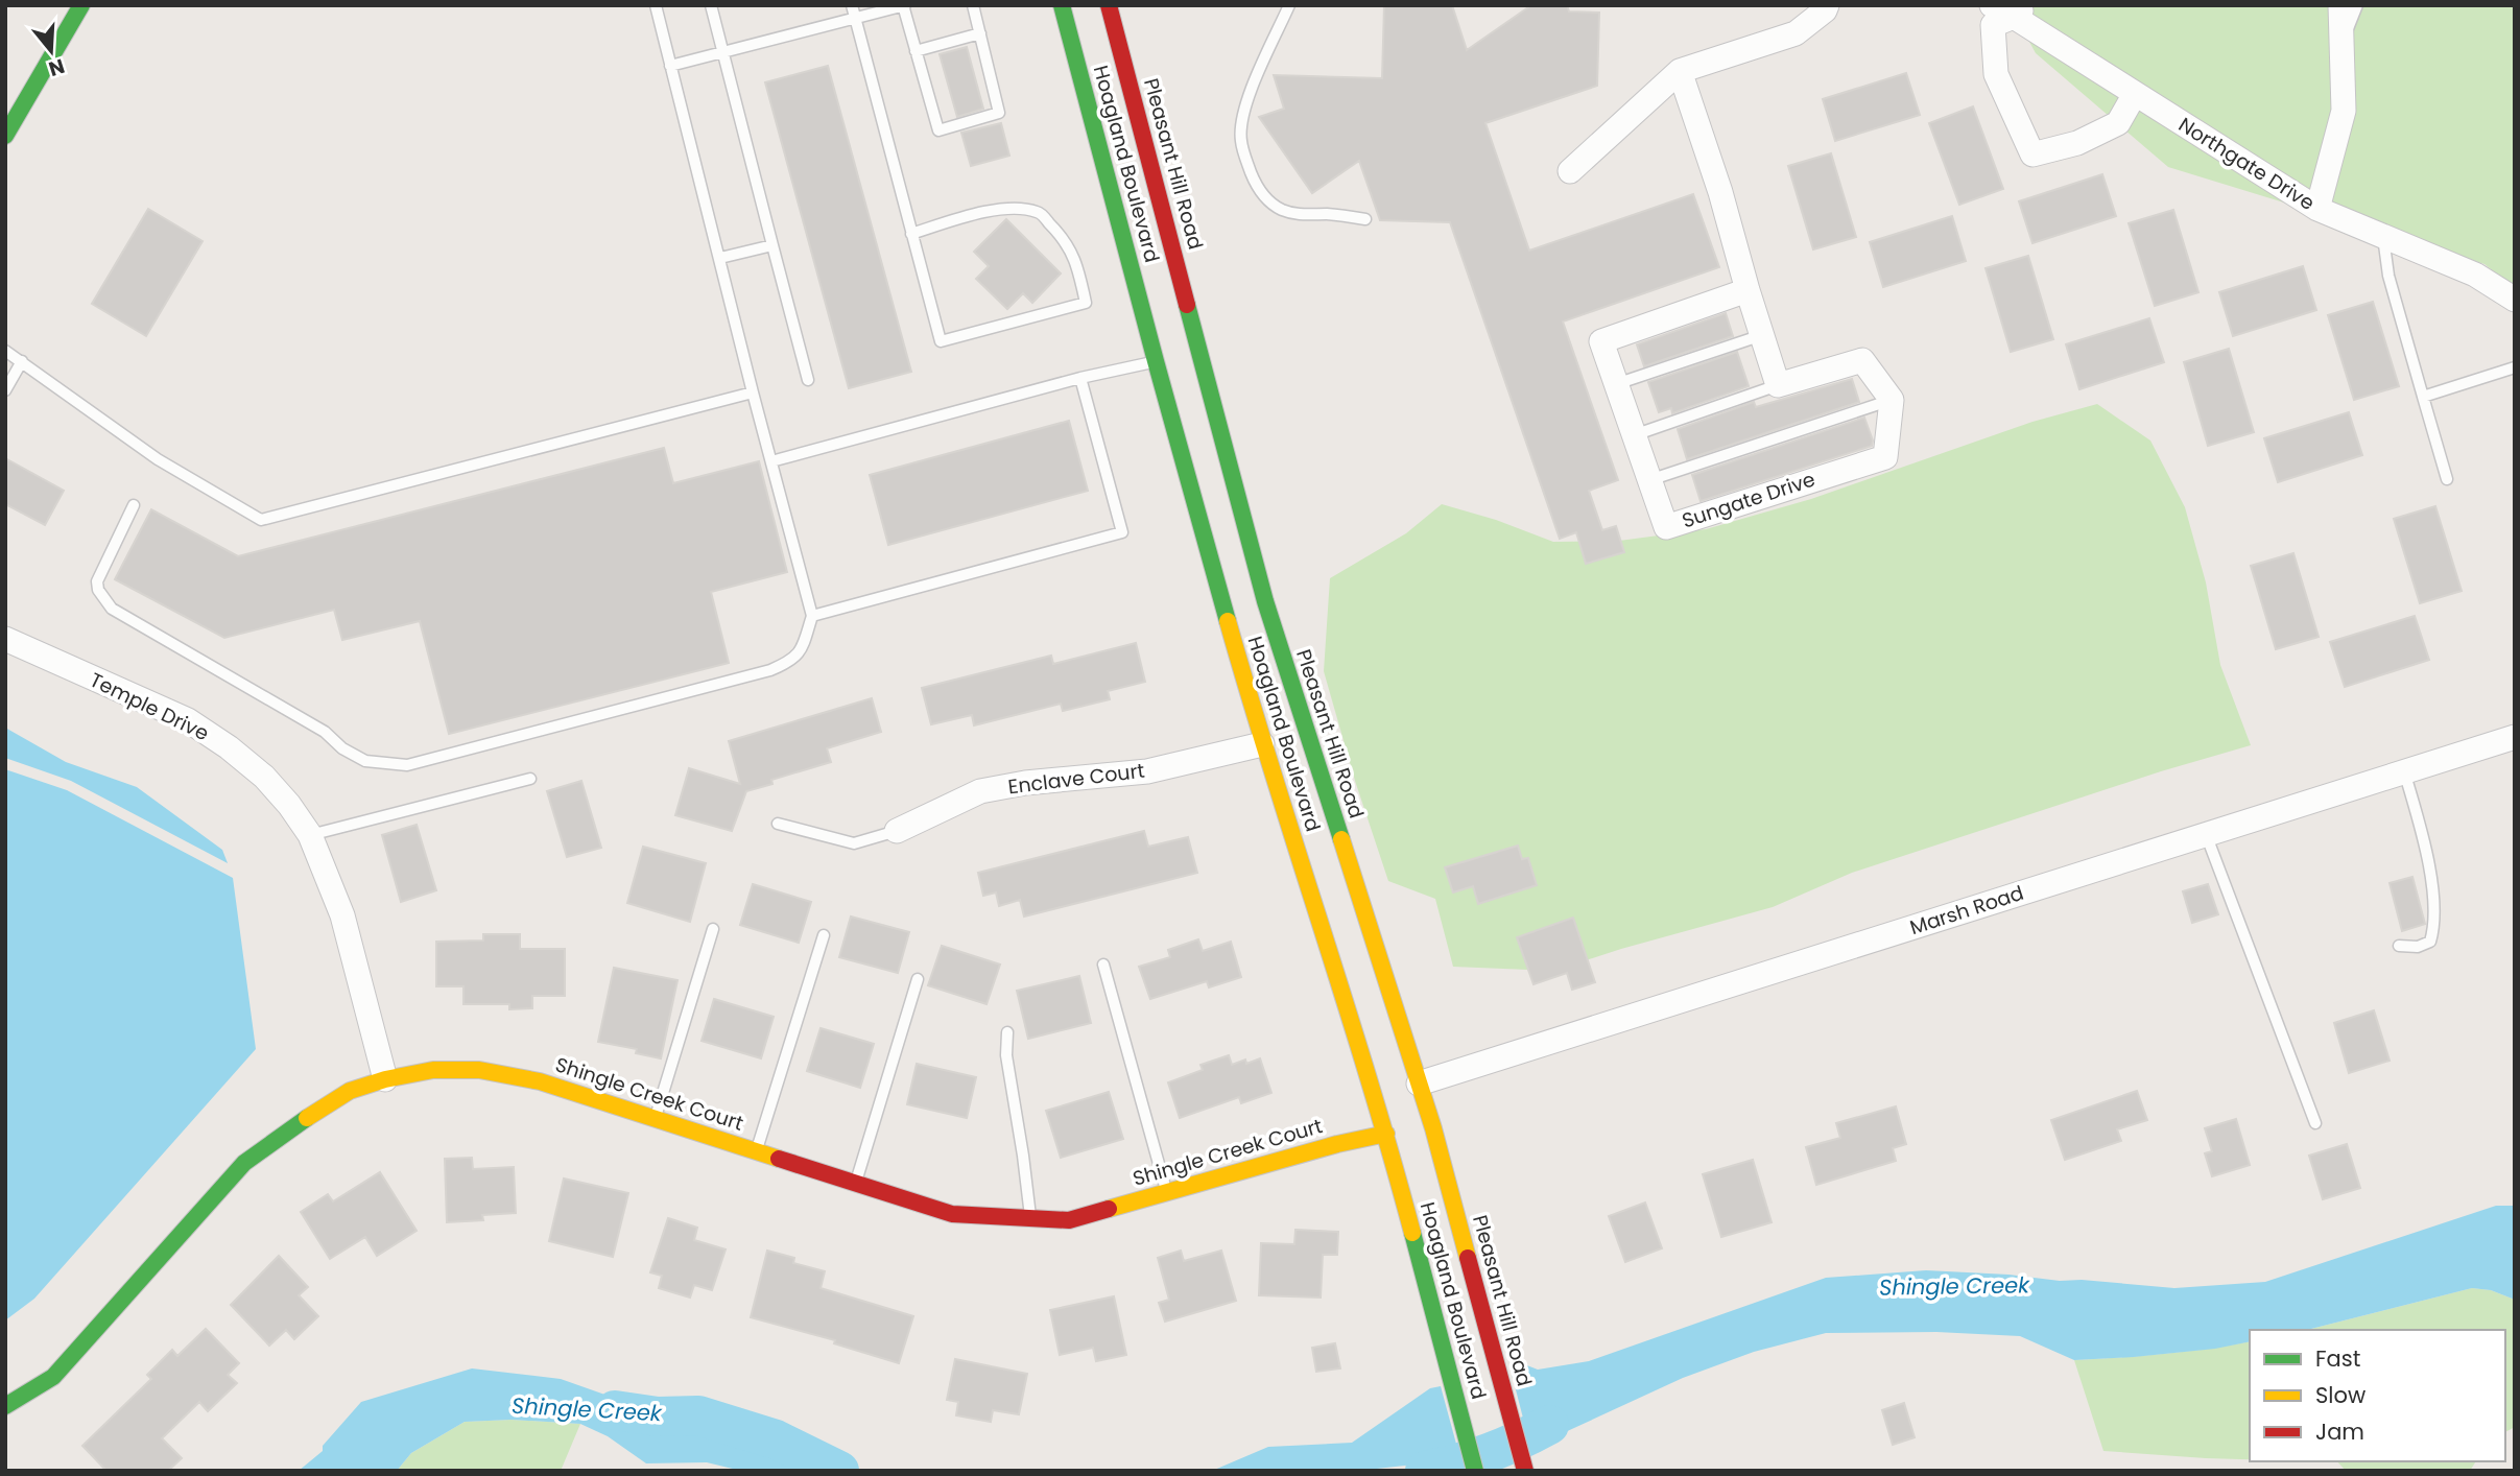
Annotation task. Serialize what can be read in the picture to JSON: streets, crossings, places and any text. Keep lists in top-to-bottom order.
{
  "streets": {
    "main road": ["Hoagland Boulevard", "Pleasant Hill Road", "Shingle Creek Court"],
    "street": [
      "Northgate Drive",
      "Sungate Drive",
      "Temple Drive",
      "Enclave Court",
      "Marsh Road"
    ]
  },
  "crossings": [
    ["Hoagland Boulevard", "Enclave Court"],
    ["Hoagland Boulevard", "Shingle Creek Court"],
    ["Pleasant Hill Road", "Marsh Road"],
    ["Temple Drive", "Shingle Creek Court"]
  ],
  "water": ["Shingle Creek"],
  "legend": ["Fast", "Slow", "Jam"],
  "north": "bottom"
}
